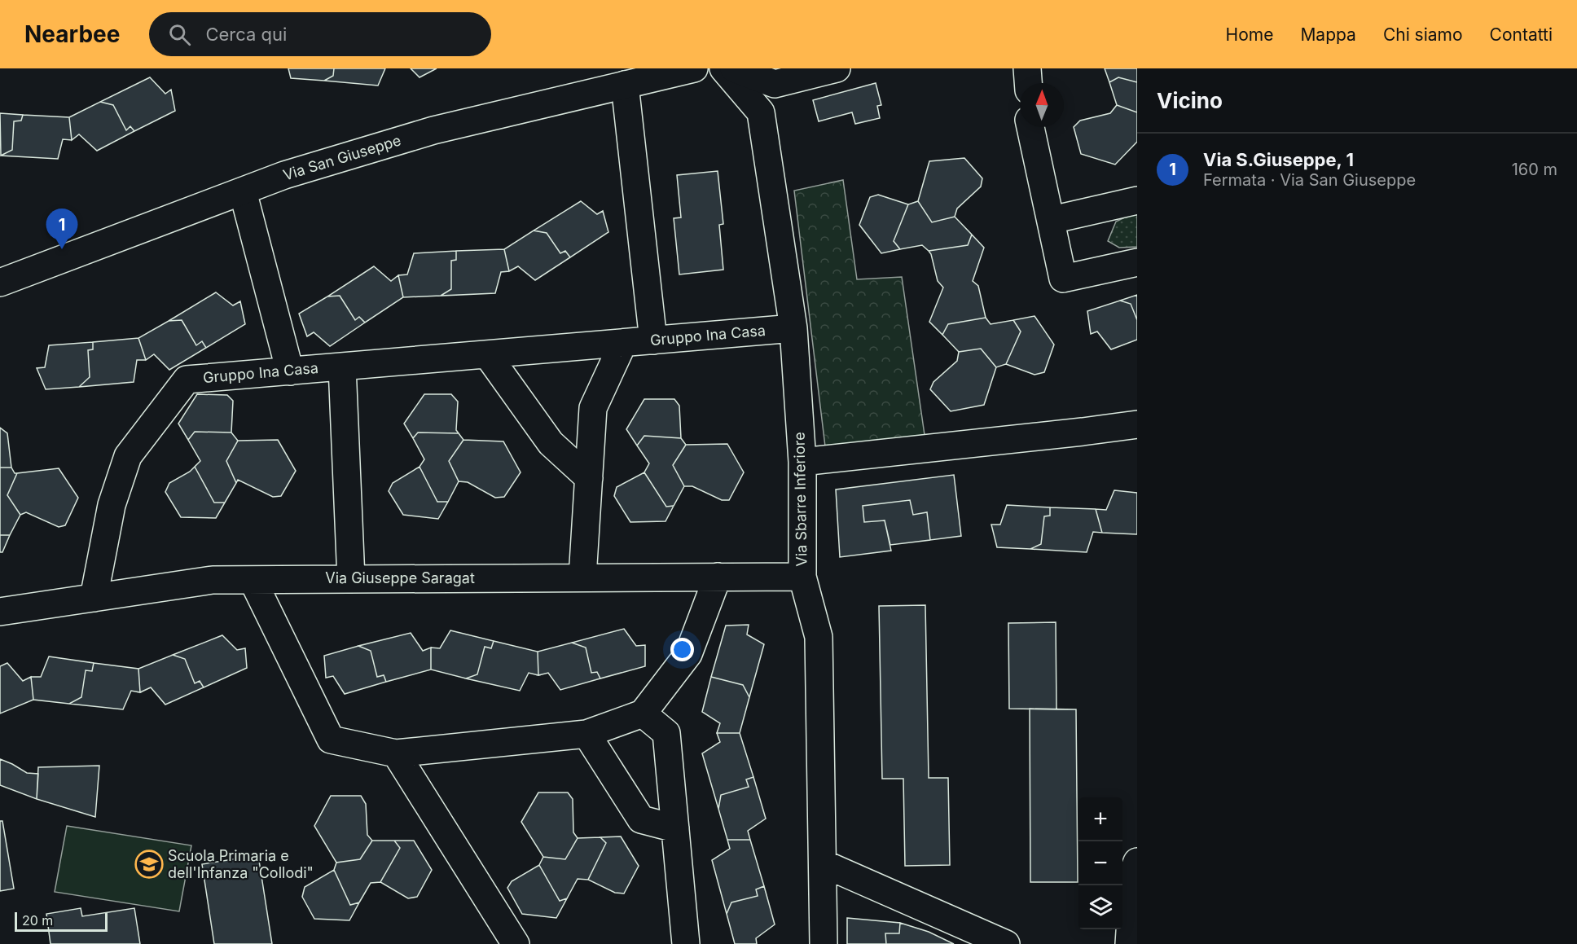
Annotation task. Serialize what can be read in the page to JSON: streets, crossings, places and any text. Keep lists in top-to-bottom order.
{
  "streets": {
    "street": [
      "Via San Giuseppe",
      "Gruppo Ina Casa",
      "Via Sbarre Inferiore",
      "Via Giuseppe Saragat"
    ]
  },
  "crossings": [
    ["Gruppo Ina Casa", "Via Sbarre Inferiore"],
    ["Gruppo Ina Casa", "Via Giuseppe Saragat"],
    ["Via Sbarre Inferiore", "Via Giuseppe Saragat"]
  ],
  "places": {
    "school or university": ["Scuola Primaria e dell'Infanza \"Collodi\""]
  },
  "scale_bar": "20 m",
  "north": "top",
  "page": {
    "header": "Nearbee",
    "search": "Cerca qui",
    "nav": [
      "Home",
      "Mappa",
      "Chi siamo",
      "Contatti"
    ],
    "heading": "Vicino",
    "list": [
      {
        "mark": "1",
        "name": "Via S.Giuseppe, 1",
        "note": "Fermata · Via San Giuseppe",
        "value": "160 m"
      }
    ],
    "pins": "1",
    "map_buttons": ["+", "−"],
    "scale": "20 m"
  }
}
